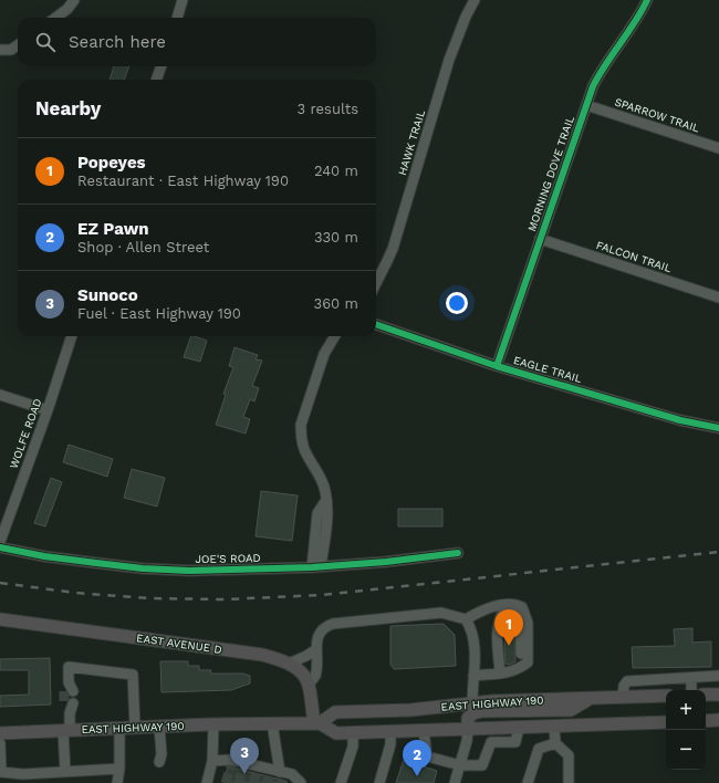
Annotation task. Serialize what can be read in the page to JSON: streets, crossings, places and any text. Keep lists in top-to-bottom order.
{
  "streets": {
    "main road": ["EAST AVENUE D", "EAST HIGHWAY 190"],
    "street": [
      "SPARROW TRAIL",
      "HAWK TRAIL",
      "MORNING DOVE TRAIL",
      "FALCON TRAIL",
      "EAGLE TRAIL",
      "WOLFE ROAD",
      "JOE'S ROAD"
    ]
  },
  "crossings": [
    ["SPARROW TRAIL", "MORNING DOVE TRAIL"],
    ["MORNING DOVE TRAIL", "FALCON TRAIL"],
    ["MORNING DOVE TRAIL", "EAGLE TRAIL"]
  ],
  "page": {
    "search": "Search here",
    "heading": ["Nearby", "3 results"],
    "list": [
      {
        "mark": "1",
        "name": "Popeyes",
        "note": "Restaurant · East Highway 190",
        "value": "240 m"
      },
      {
        "mark": "2",
        "name": "EZ Pawn",
        "note": "Shop · Allen Street",
        "value": "330 m"
      },
      {
        "mark": "3",
        "name": "Sunoco",
        "note": "Fuel · East Highway 190",
        "value": "360 m"
      }
    ],
    "pins": ["1", "3", "2"],
    "map_buttons": ["+", "−"]
  }
}
